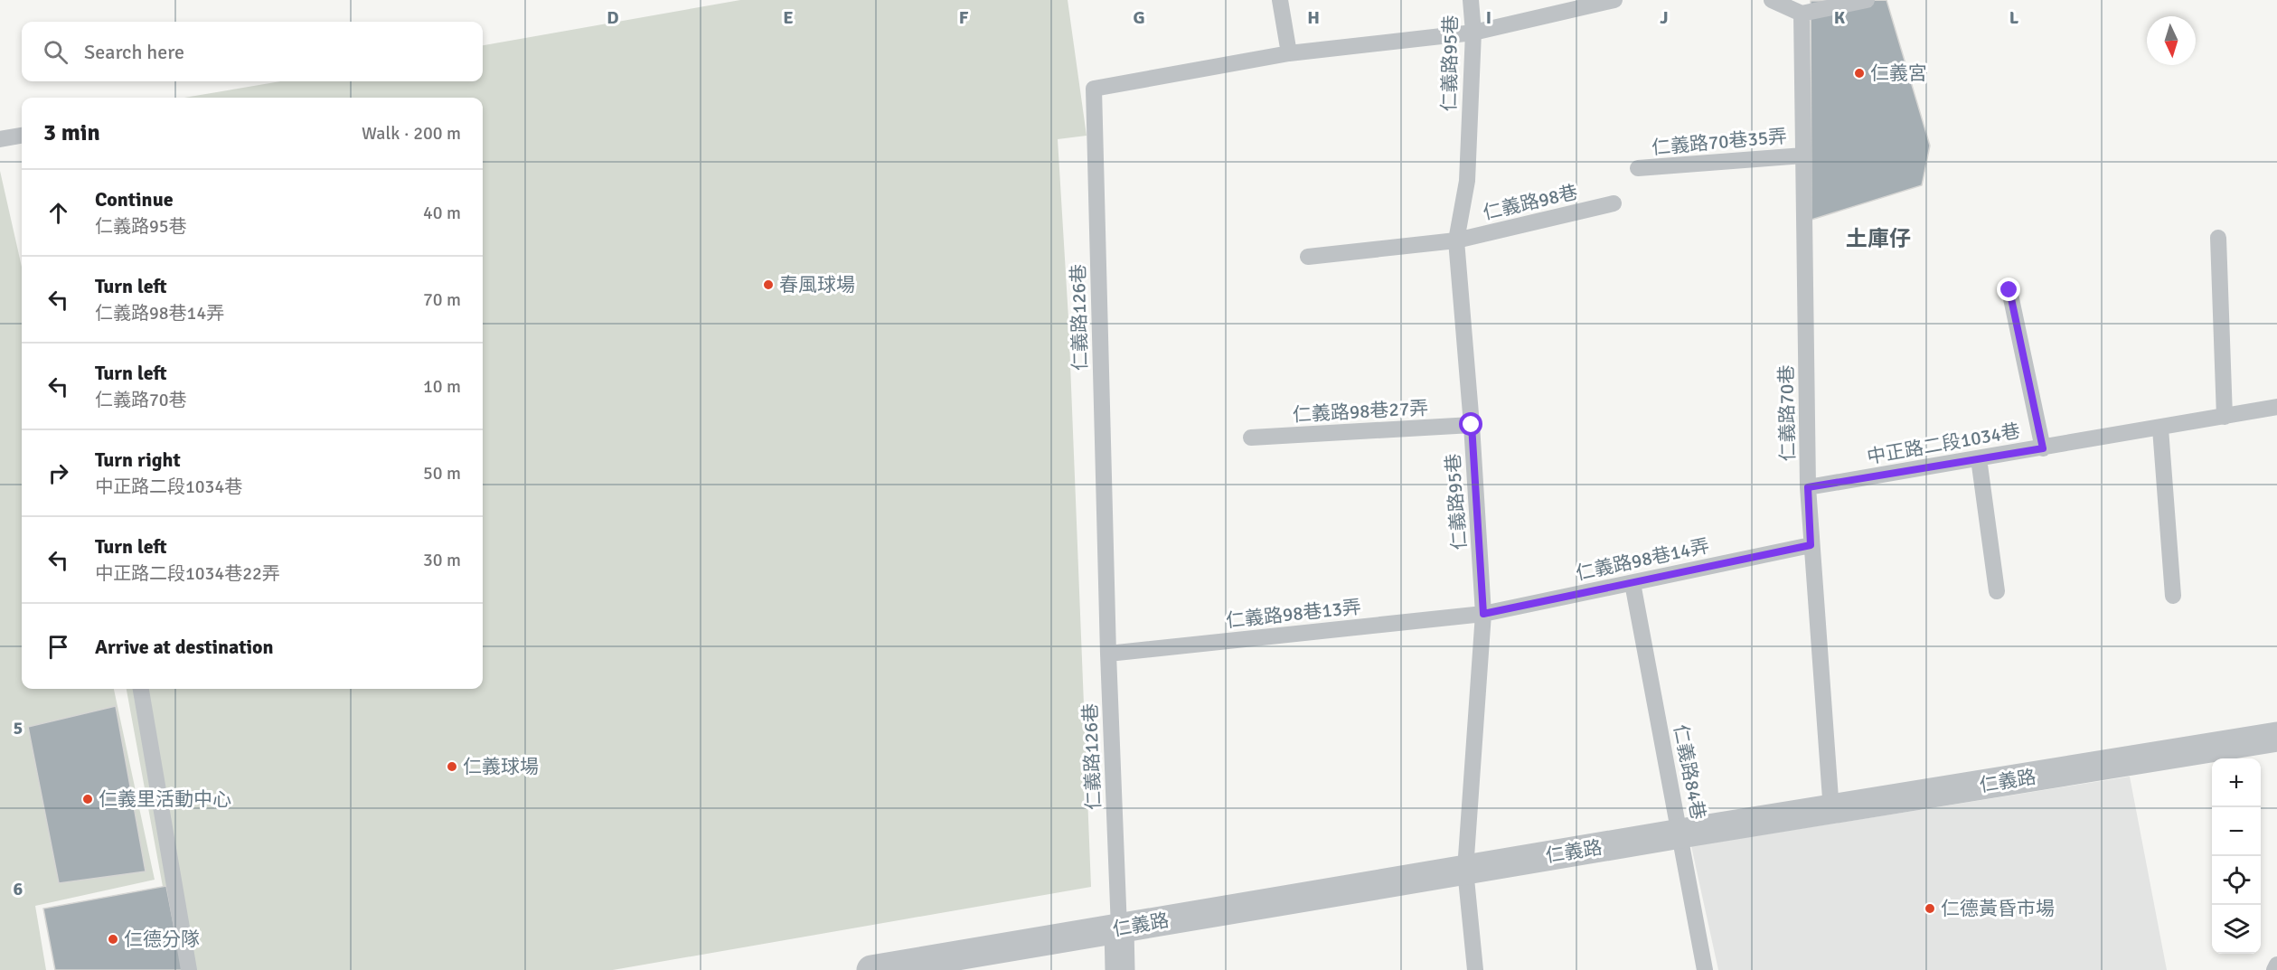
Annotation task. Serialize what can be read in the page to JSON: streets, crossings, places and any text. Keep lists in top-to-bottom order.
{
  "streets": {
    "street": ["仁義路"],
    "lane": [
      "仁義路95巷",
      "仁義路70巷35弄",
      "仁義路98巷",
      "仁義路126巷",
      "仁義路98巷27弄",
      "仁義路70巷",
      "中正路二段1034巷",
      "仁義路98巷14弄",
      "仁義路98巷13弄",
      "仁義路84巷"
    ]
  },
  "crossings": [
    ["仁義路95巷", "仁義路98巷"],
    ["仁義路95巷", "仁義路126巷"],
    ["仁義路95巷", "仁義路98巷27弄"],
    ["仁義路95巷", "仁義路98巷14弄"],
    ["仁義路95巷", "仁義路98巷13弄"],
    ["仁義路95巷", "仁義路"],
    ["仁義路70巷35弄", "仁義路70巷"],
    ["仁義路126巷", "仁義路98巷13弄"],
    ["仁義路126巷", "仁義路"],
    ["仁義路70巷", "中正路二段1034巷"],
    ["仁義路70巷", "仁義路98巷14弄"],
    ["仁義路70巷", "仁義路"],
    ["仁義路98巷14弄", "仁義路98巷13弄"],
    ["仁義路98巷14弄", "仁義路84巷"],
    ["仁義路84巷", "仁義路"]
  ],
  "districts": ["土庫仔"],
  "places": [
    "仁義宮",
    "春風球場",
    "仁義球場",
    "仁義里活動中心",
    "仁德黃昏市場",
    "仁德分隊"
  ],
  "north": "bottom",
  "page": {
    "search": "Search here",
    "heading": ["3 min", "Walk · 200 m"],
    "list": [
      ["Continue", "仁義路95巷", "40 m"],
      ["Turn left", "仁義路98巷14弄", "70 m"],
      ["Turn left", "仁義路70巷", "10 m"],
      ["Turn right", "中正路二段1034巷", "50 m"],
      ["Turn left", "中正路二段1034巷22弄", "30 m"],
      "Arrive at destination"
    ],
    "map_buttons": ["+", "−"]
  },
  "grid": {
    "columns": [
      "D",
      "E",
      "F",
      "G",
      "H",
      "I",
      "J",
      "K",
      "L"
    ],
    "rows": ["5", "6"]
  }
}
